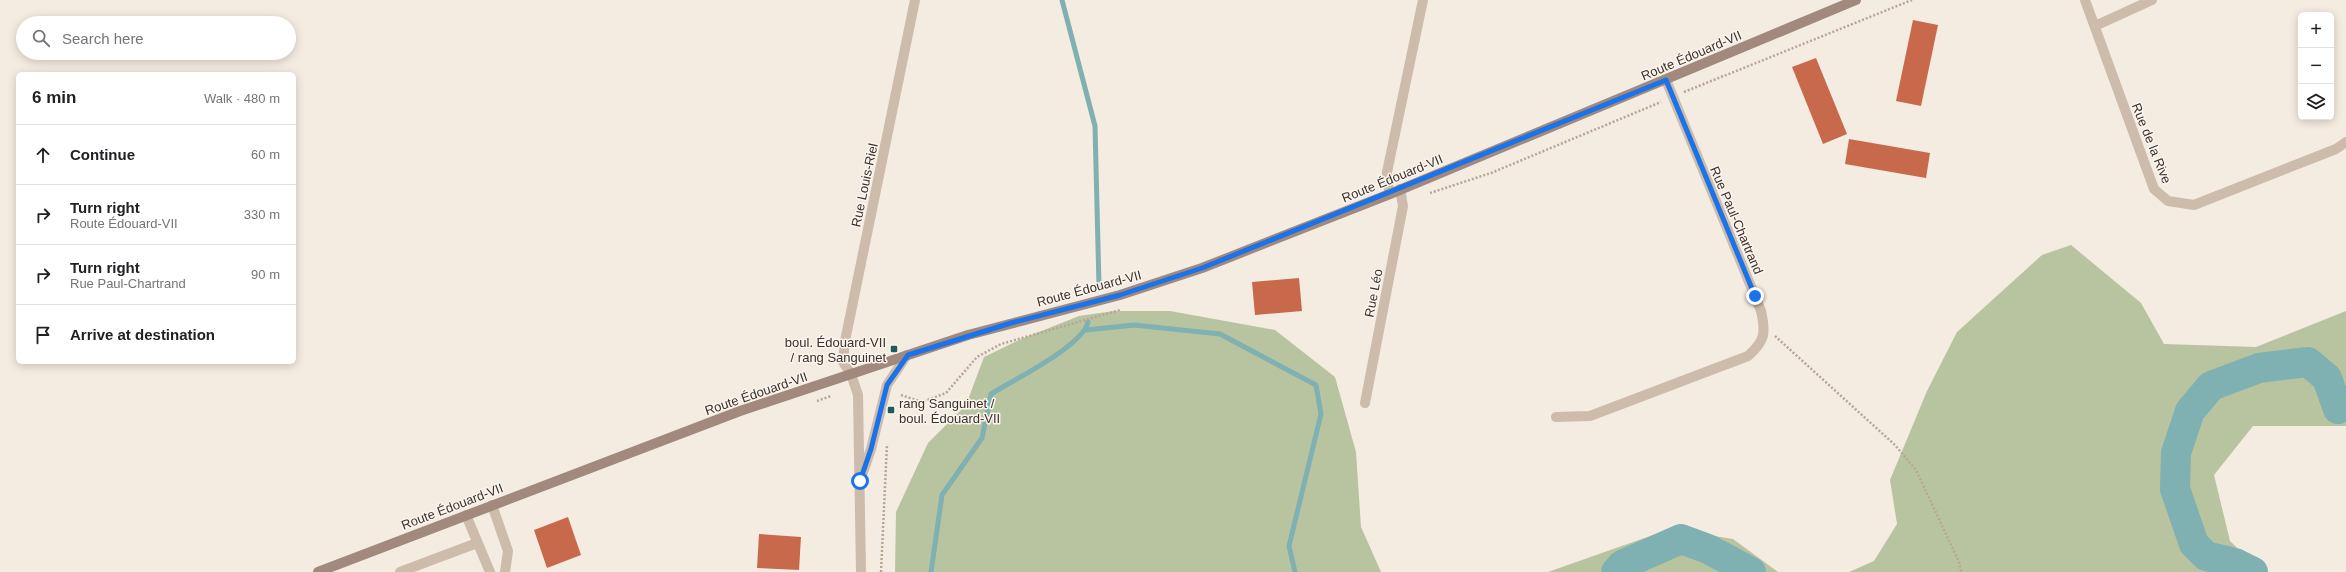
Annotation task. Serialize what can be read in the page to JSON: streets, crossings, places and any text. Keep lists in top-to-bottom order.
{
  "streets": {
    "main road": ["Route Édouard-VII"],
    "street": [
      "Rue de la Rive",
      "Rue Louis-Riel",
      "Rue Paul-Chartrand",
      "Rue Léo"
    ]
  },
  "crossings": [
    ["Route Édouard-VII", "Rue Louis-Riel"],
    ["Route Édouard-VII", "Rue Paul-Chartrand"],
    ["Route Édouard-VII", "Rue Léo"]
  ],
  "places": {
    "transit": ["boul. Édouard-VII / rang Sanguinet", "rang Sanguinet / boul. Édouard-VII"]
  },
  "page": {
    "map_buttons": ["+", "−"],
    "search": "Search here",
    "heading": ["6 min", "Walk · 480 m"],
    "list": [
      ["Continue", "60 m"],
      ["Turn right", "Route Édouard-VII", "330 m"],
      ["Turn right", "Rue Paul-Chartrand", "90 m"],
      "Arrive at destination"
    ]
  }
}
